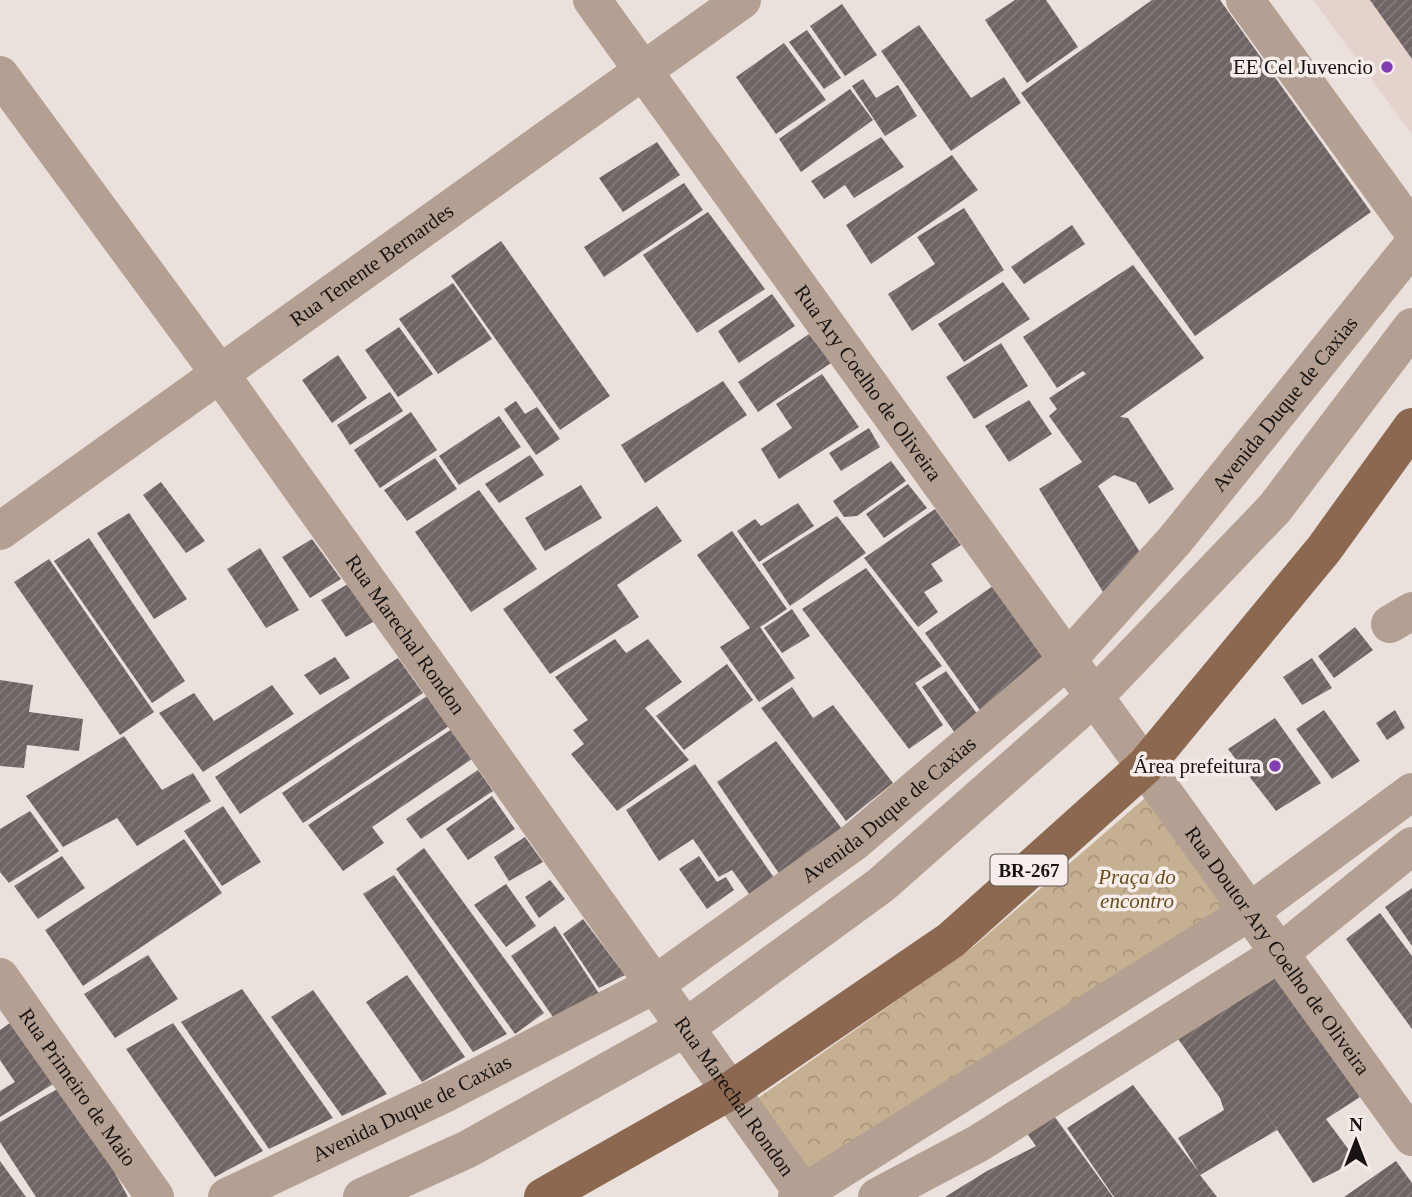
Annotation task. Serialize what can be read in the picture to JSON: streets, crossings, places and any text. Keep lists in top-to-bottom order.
{
  "streets": {
    "main road": ["BR-267"],
    "street": [
      "Rua Tenente Bernardes",
      "Rua Ary Coelho de Oliveira",
      "Avenida Duque de Caxias",
      "Rua Marechal Rondon",
      "Rua Doutor Ary Coelho de Oliveira",
      "Rua Primeiro de Maio"
    ]
  },
  "crossings": [
    ["Rua Tenente Bernardes", "Rua Ary Coelho de Oliveira"],
    ["Rua Tenente Bernardes", "Rua Marechal Rondon"],
    ["Rua Ary Coelho de Oliveira", "Avenida Duque de Caxias"],
    ["Rua Ary Coelho de Oliveira", "BR-267"],
    ["Rua Ary Coelho de Oliveira", "Rua Doutor Ary Coelho de Oliveira"],
    ["Avenida Duque de Caxias", "Rua Marechal Rondon"],
    ["Rua Marechal Rondon", "BR-267"],
    ["BR-267", "Rua Doutor Ary Coelho de Oliveira"]
  ],
  "parks": ["Praça do encontro"],
  "places": ["EE Cel Juvencio", "Área prefeitura"],
  "north": "top"
}
